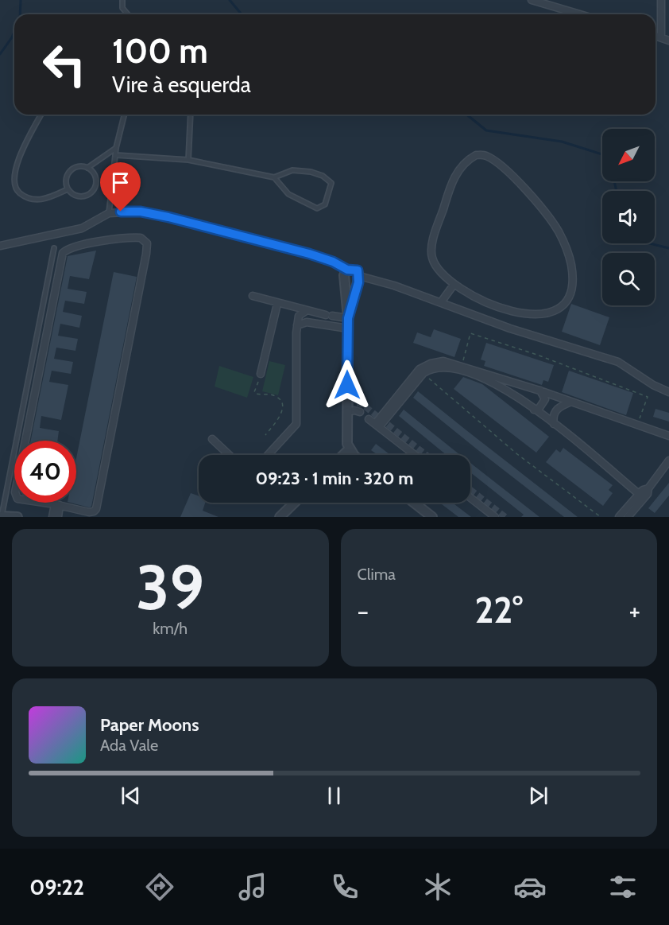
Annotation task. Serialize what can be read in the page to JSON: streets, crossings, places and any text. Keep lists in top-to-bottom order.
{
  "north": "bottom left",
  "page": {
    "turn": ["100 m", "Vire à esquerda"],
    "limit": "40",
    "trip": "09:23 · 1 min · 320 m",
    "tile": [
      ["39", "km/h"],
      "Clima"
    ],
    "heat": ["−", "22°", "+"],
    "song": ["Paper Moons", "Ada Vale"],
    "tabs": "09:22"
  }
}
